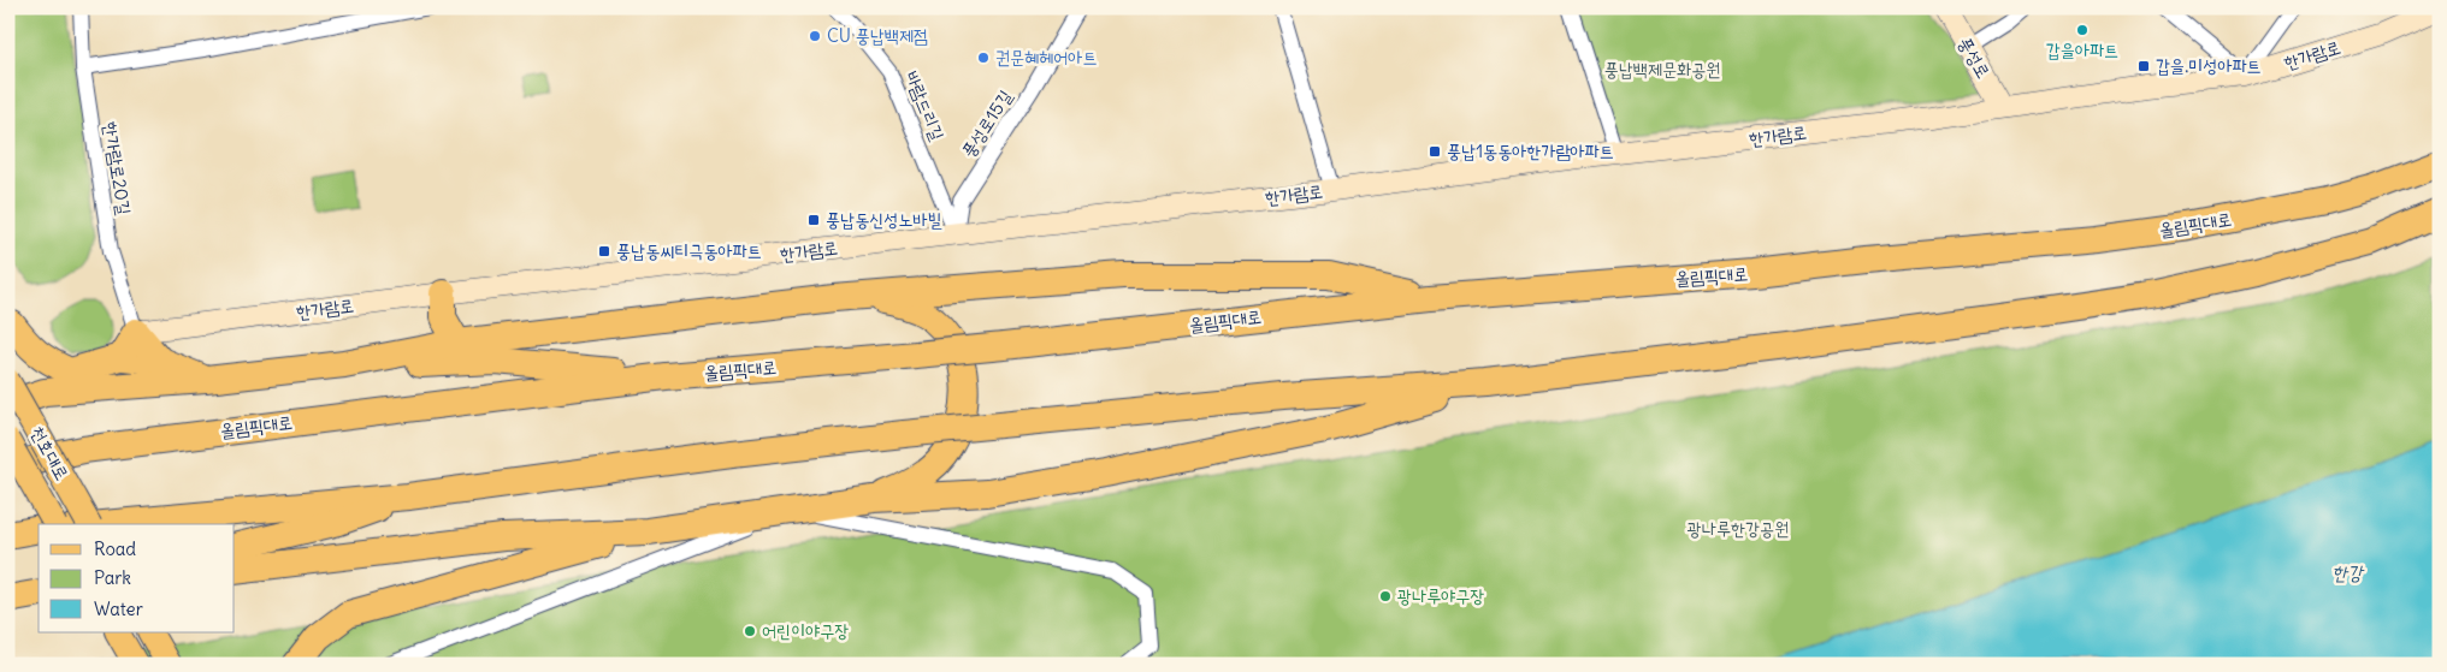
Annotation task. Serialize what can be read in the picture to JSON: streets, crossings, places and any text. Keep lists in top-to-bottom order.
{
  "streets": {
    "highway": ["올림픽대로"],
    "main road": ["천호대로"],
    "street": [
      "한가람로",
      "풍성로",
      "바람드리길",
      "풍성로15길",
      "한가람로20길"
    ]
  },
  "crossings": [
    ["한가람로", "풍성로"],
    ["한가람로", "바람드리길"],
    ["한가람로", "풍성로15길"],
    ["한가람로", "한가람로20길"],
    ["바람드리길", "풍성로15길"]
  ],
  "water": ["한강"],
  "parks": ["풍납백제문화공원", "광나루한강공원"],
  "places": {
    "other": [
      "갑을아파트",
      "CU 풍납백제점",
      "권문혜헤어아트",
      "광나루야구장",
      "어린이야구장"
    ],
    "transit": [
      "갑을.미성아파트",
      "풍납1동동아한가람아파트",
      "풍납동신성노바빌",
      "풍납동씨티극동아파트"
    ]
  },
  "legend": ["Road", "Park", "Water"]
}
